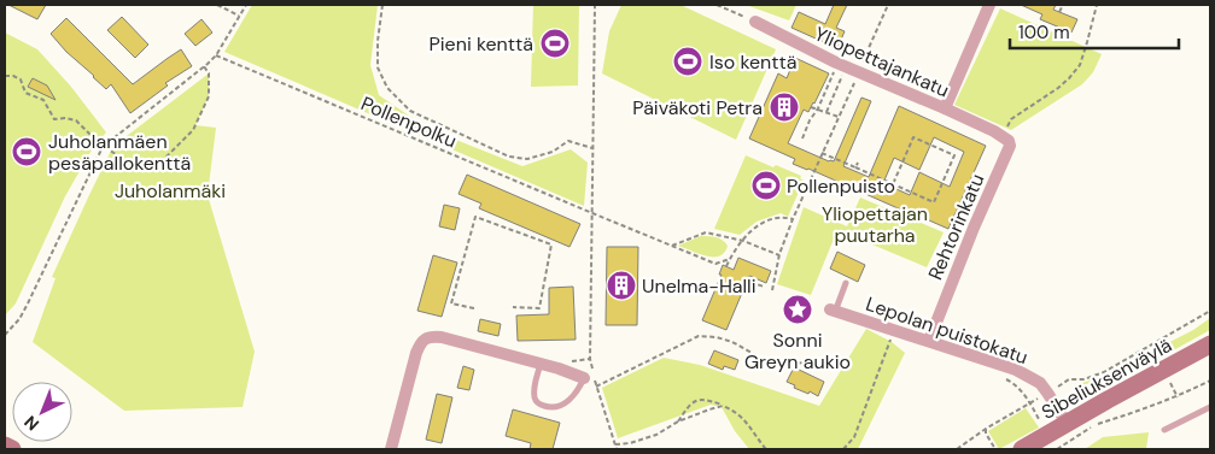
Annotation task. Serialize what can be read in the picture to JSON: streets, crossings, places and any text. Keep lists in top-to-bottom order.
{
  "streets": {
    "main road": ["Sibeliuksenväylä"],
    "street": ["Yliopettajankatu", "Rehtorinkatu", "Lepolan puistokatu"],
    "path": ["Pollenpolku"]
  },
  "crossings": [
    ["Yliopettajankatu", "Rehtorinkatu"],
    ["Rehtorinkatu", "Lepolan puistokatu"],
    ["Lepolan puistokatu", "Sibeliuksenväylä"]
  ],
  "parks": ["Juholanmäki", "Yliopettajan puutarha"],
  "places": {
    "sports": [
      "Pieni kenttä",
      "Iso kenttä",
      "Juholanmäen pesäpallokenttä",
      "Pollenpuisto"
    ],
    "building": ["Päiväkoti Petra", "Unelma-Halli"],
    "place": ["Sonni Greyn aukio"]
  },
  "scale_bar": "100 m",
  "north": "bottom left"
}
